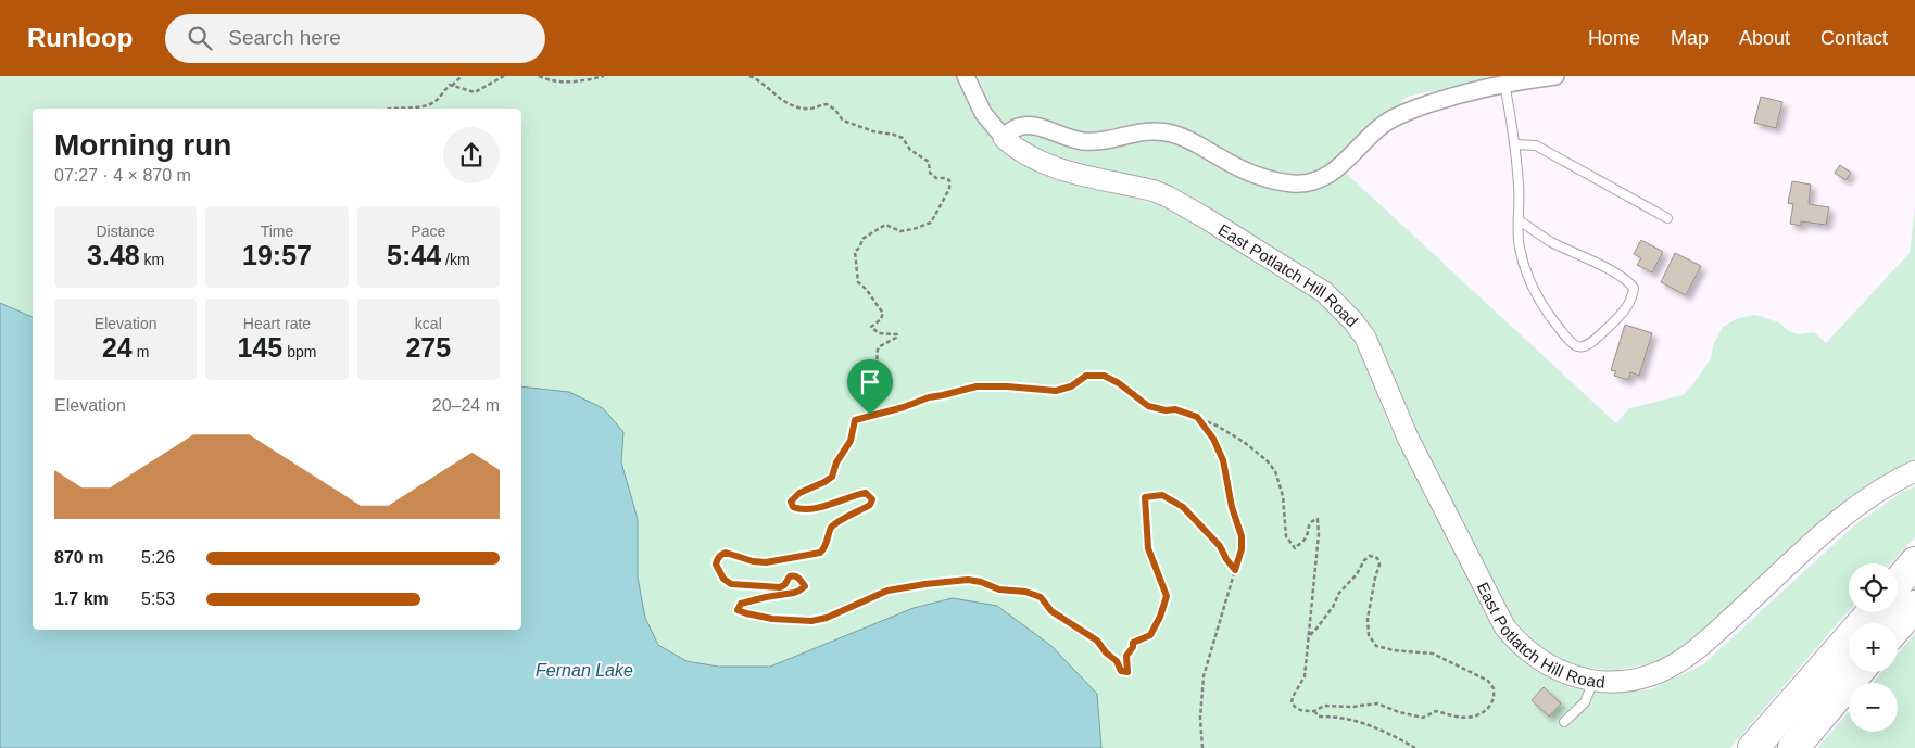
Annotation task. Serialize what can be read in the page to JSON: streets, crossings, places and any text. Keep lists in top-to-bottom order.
{
  "streets": {
    "street": ["East Potlatch Hill Road"]
  },
  "water": ["Fernan Lake"],
  "page": {
    "header": "Runloop",
    "search": "Search here",
    "nav": [
      "Home",
      "Map",
      "About",
      "Contact"
    ],
    "heading": ["Morning run", "07:27 · 4 × 870 m"],
    "stats": [
      ["Distance", "3.48 km"],
      ["Time", "19:57"],
      ["Pace", "5:44 /km"],
      ["Elevation", "24 m"],
      ["Heart rate", "145 bpm"],
      ["kcal", "275"]
    ],
    "chart": ["Elevation", "20–24 m"],
    "list": [
      {
        "name": "870 m",
        "note": "5:26"
      },
      {
        "name": "1.7 km",
        "note": "5:53"
      }
    ],
    "map_buttons": ["+", "−"]
  }
}
